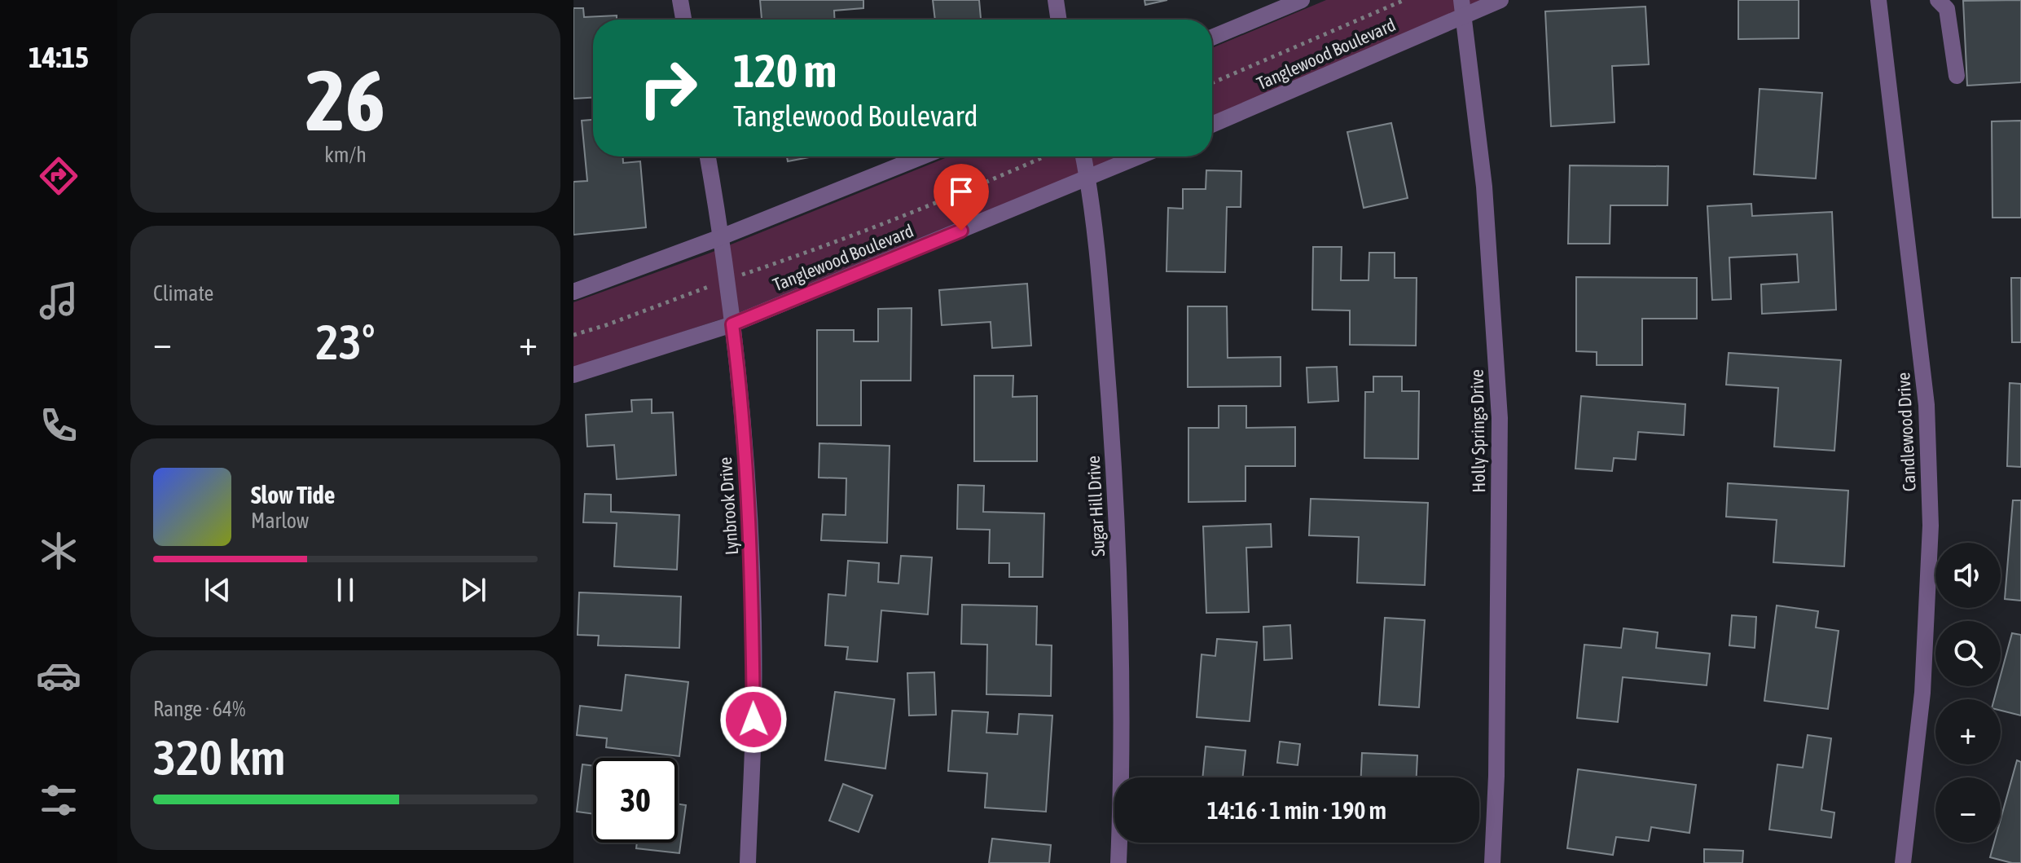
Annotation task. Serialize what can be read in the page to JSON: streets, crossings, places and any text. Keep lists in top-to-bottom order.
{
  "streets": {
    "street": [
      "Tanglewood Boulevard",
      "Holly Springs Drive",
      "Candlewood Drive",
      "Lynbrook Drive",
      "Sugar Hill Drive"
    ]
  },
  "crossings": [
    ["Tanglewood Boulevard", "Holly Springs Drive"],
    ["Tanglewood Boulevard", "Lynbrook Drive"],
    ["Tanglewood Boulevard", "Sugar Hill Drive"]
  ],
  "page": {
    "tabs": "14:15",
    "tile": [
      ["26", "km/h"],
      "Climate",
      ["Range · 64%", "320 km"]
    ],
    "turn": ["120 m", "Tanglewood Boulevard"],
    "heat": ["−", "23°", "+"],
    "song": ["Slow Tide", "Marlow"],
    "map_buttons": ["+", "−"],
    "limit": "30",
    "trip": "14:16 · 1 min · 190 m"
  }
}
